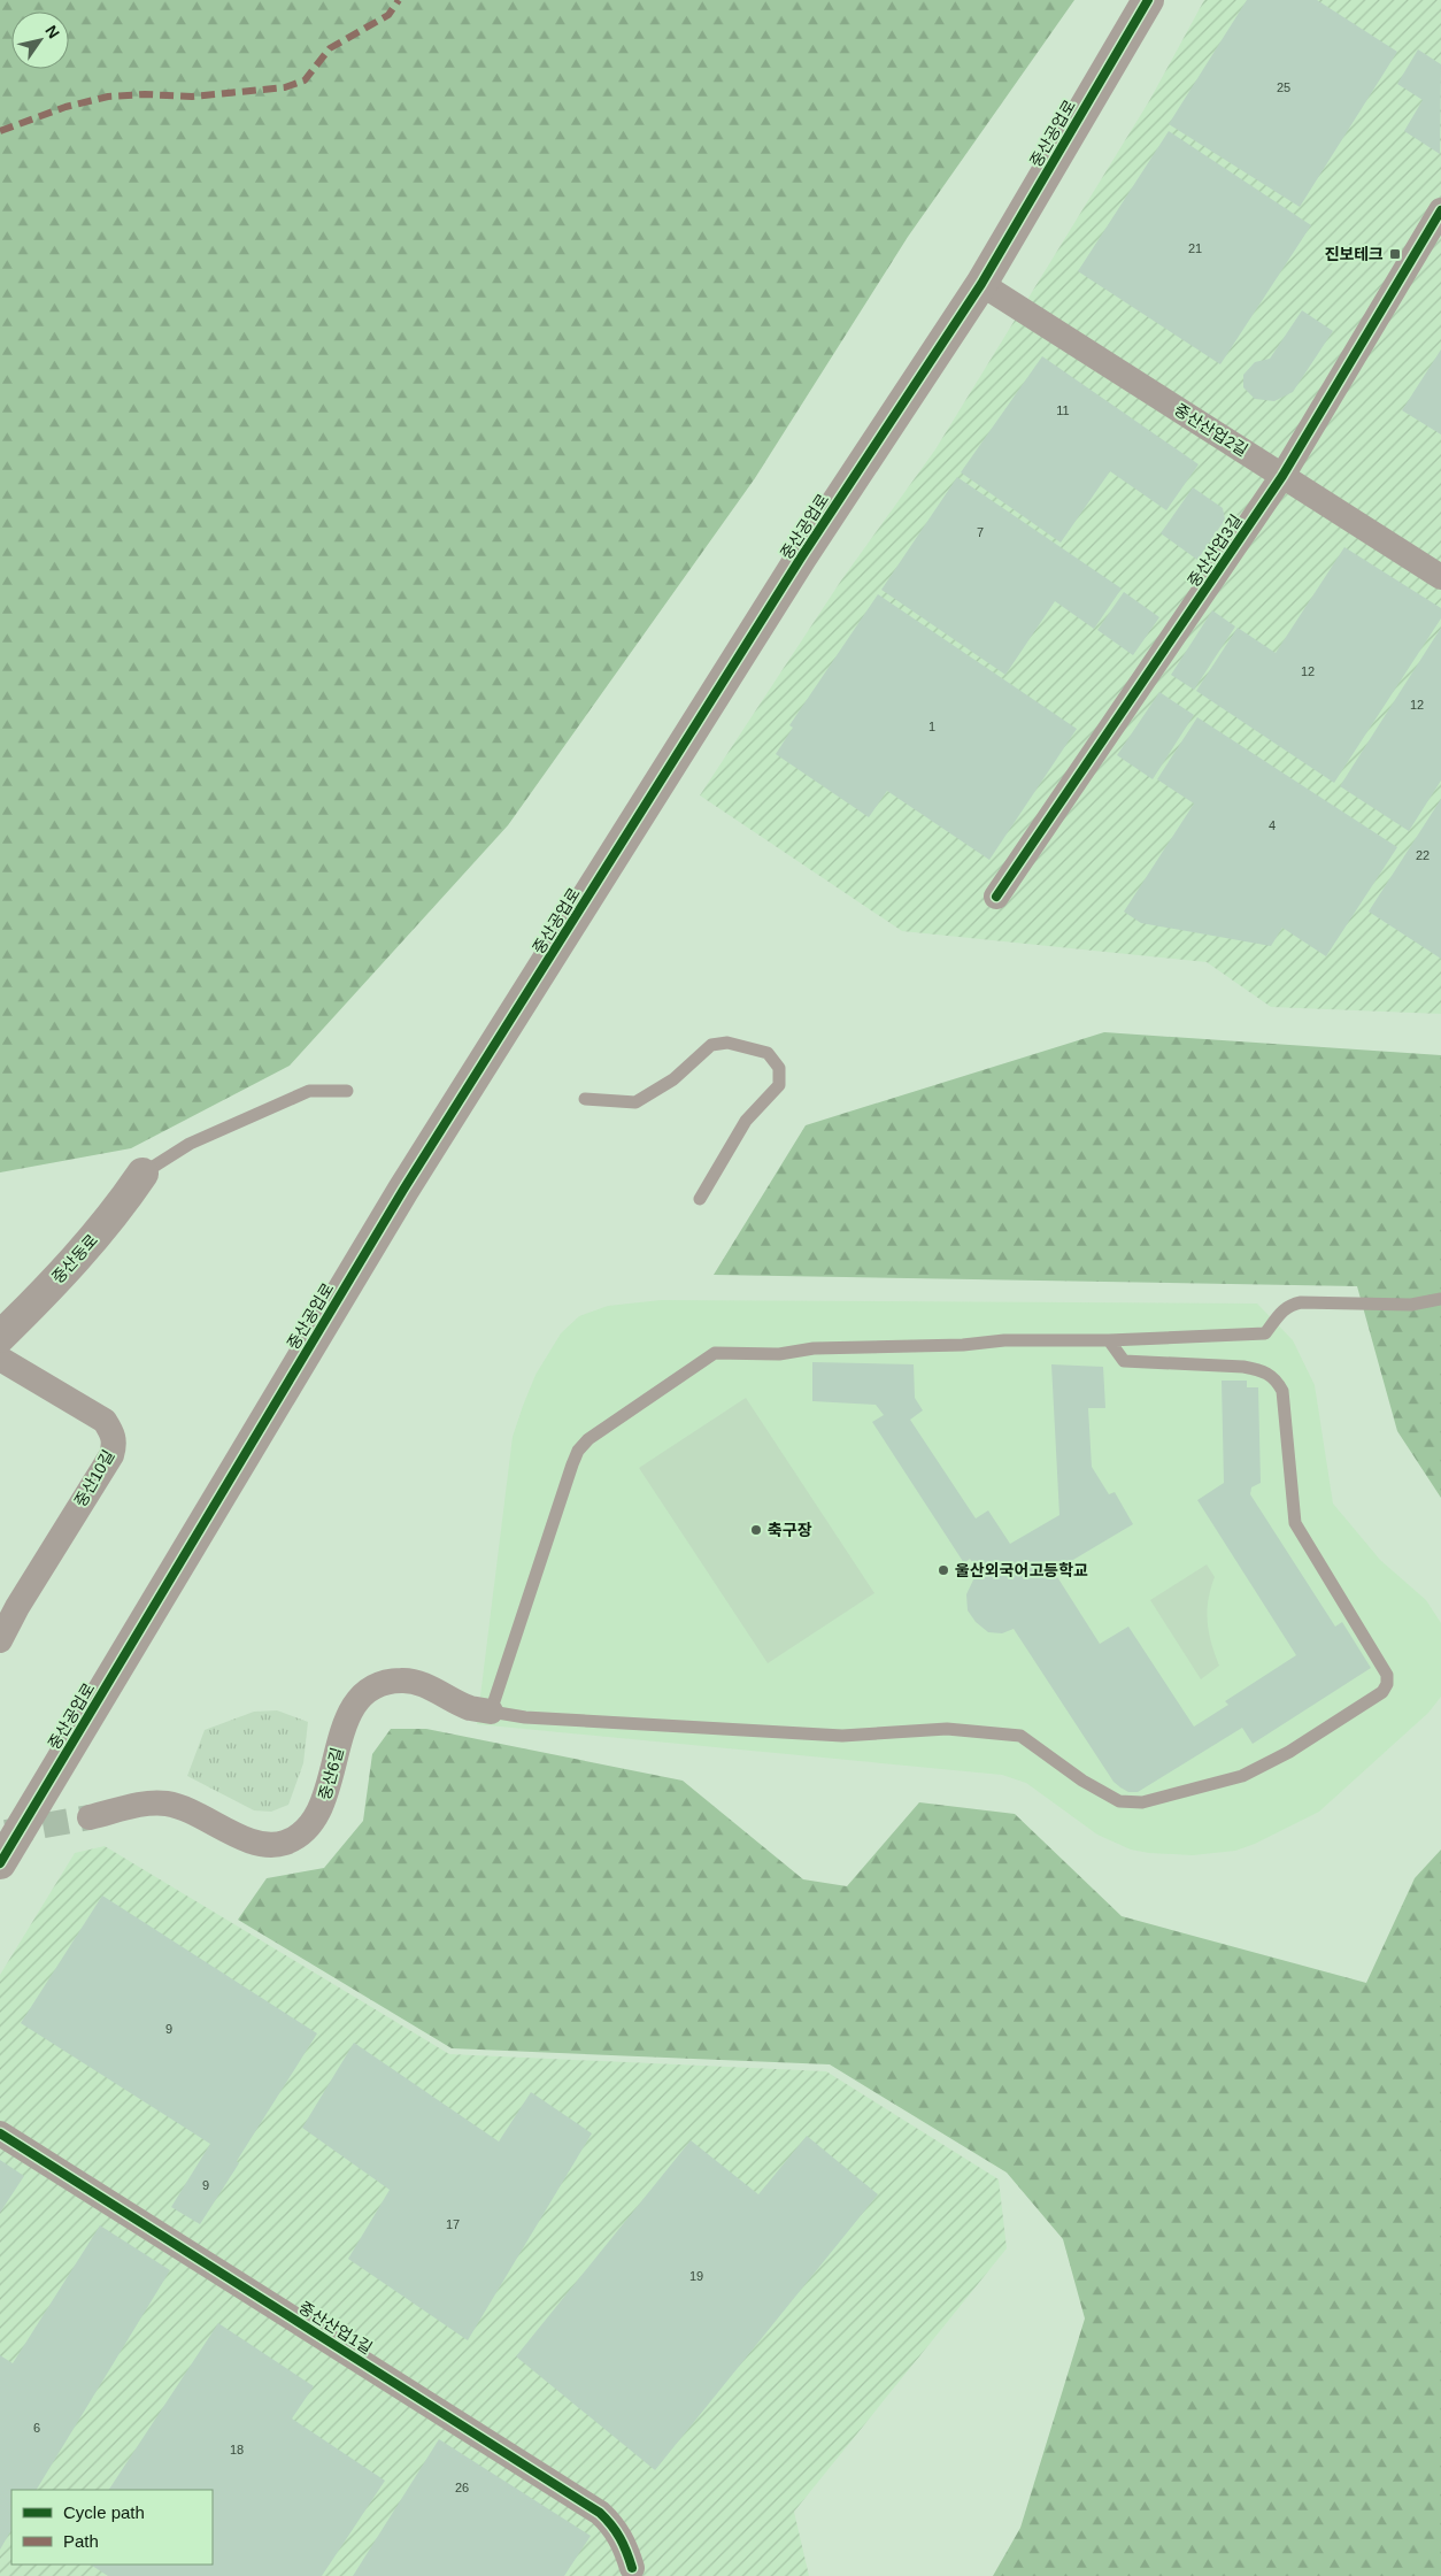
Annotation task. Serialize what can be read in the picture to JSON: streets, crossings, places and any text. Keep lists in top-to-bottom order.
{
  "streets": {
    "street": [
      "중산공업로",
      "중산산업2길",
      "중산산업3길",
      "중산동로",
      "중산10길",
      "중산6길",
      "중산산업1길"
    ]
  },
  "crossings": [
    ["중산공업로", "중산산업2길"],
    ["중산산업2길", "중산산업3길"]
  ],
  "places": {
    "transit": ["진보테크"],
    "other": ["축구장", "울산외국어고등학교"]
  },
  "house_numbers": [
    "25",
    "21",
    "11",
    "7",
    "12",
    "12",
    "1",
    "4",
    "22",
    "9",
    "9",
    "17",
    "19",
    "6",
    "18",
    "26"
  ],
  "legend": ["Cycle path", "Path"],
  "north": "top right"
}
